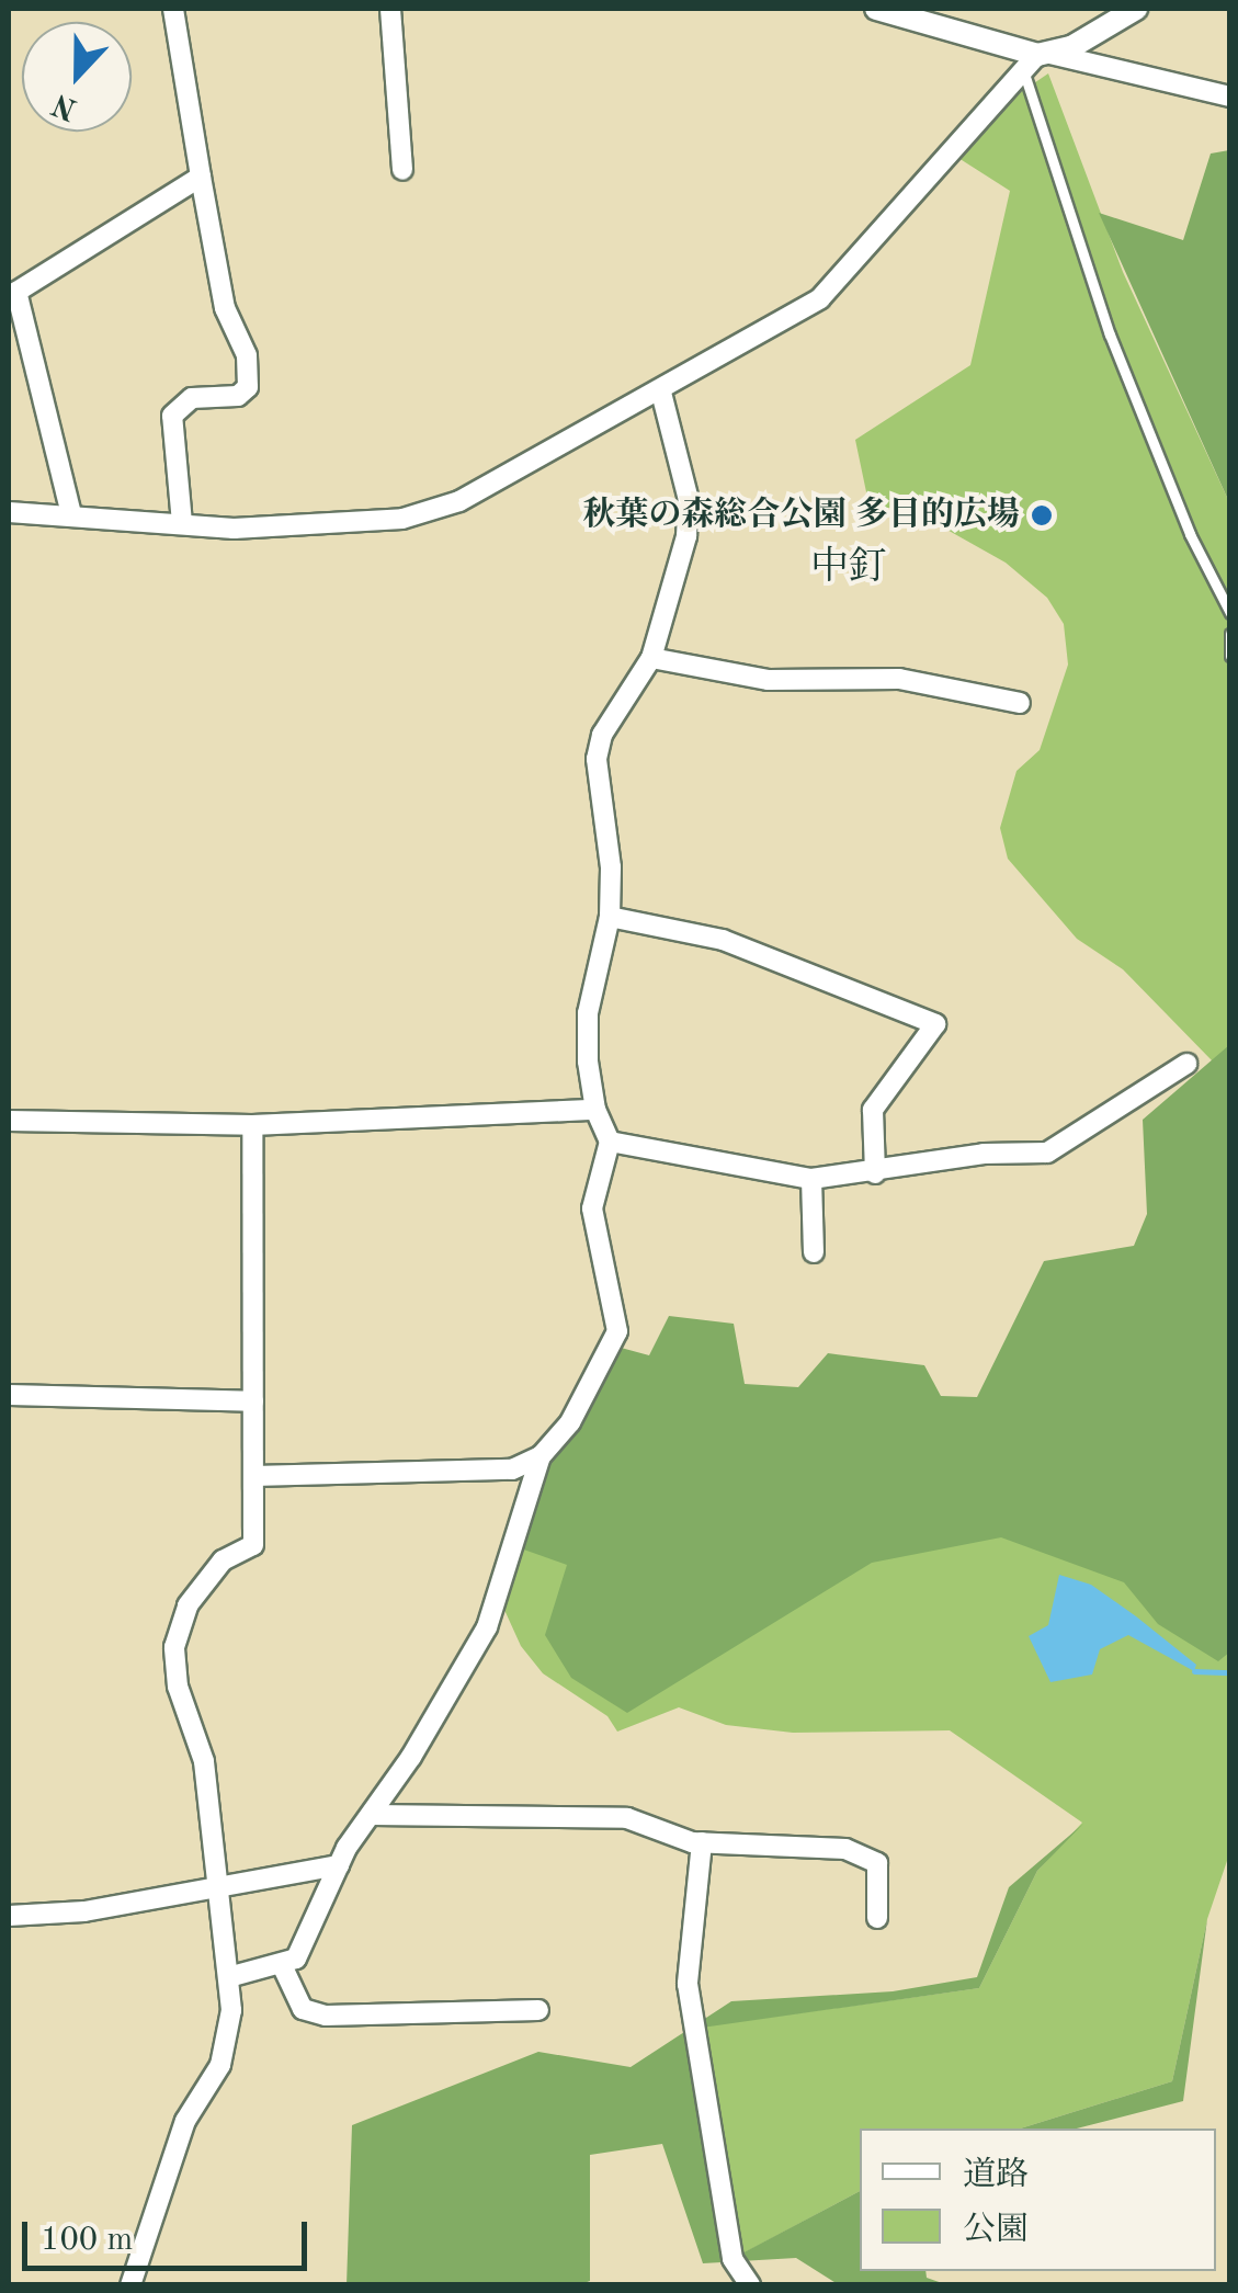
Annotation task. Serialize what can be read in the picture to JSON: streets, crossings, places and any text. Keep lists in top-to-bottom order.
{
  "districts": ["中釘"],
  "places": ["秋葉の森総合公園 多目的広場"],
  "legend": ["道路", "公園"],
  "scale_bar": "100 m",
  "north": "bottom"
}
